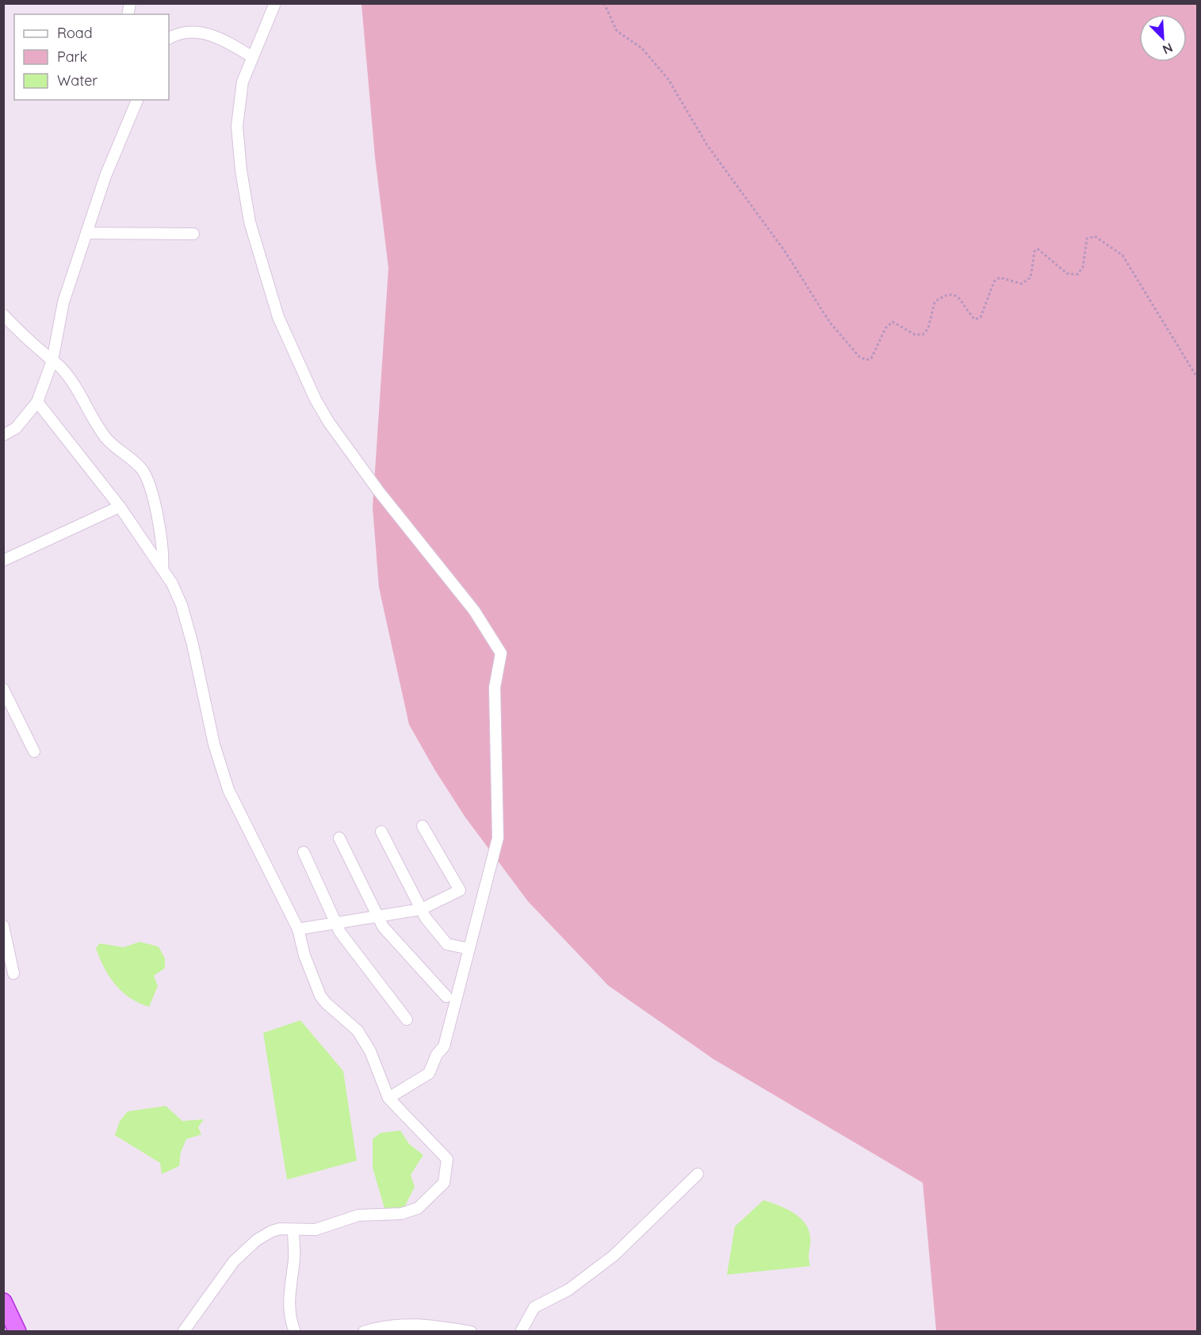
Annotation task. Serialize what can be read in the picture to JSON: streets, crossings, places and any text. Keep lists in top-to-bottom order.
{
  "legend": ["Road", "Park", "Water"],
  "north": "bottom right"
}
